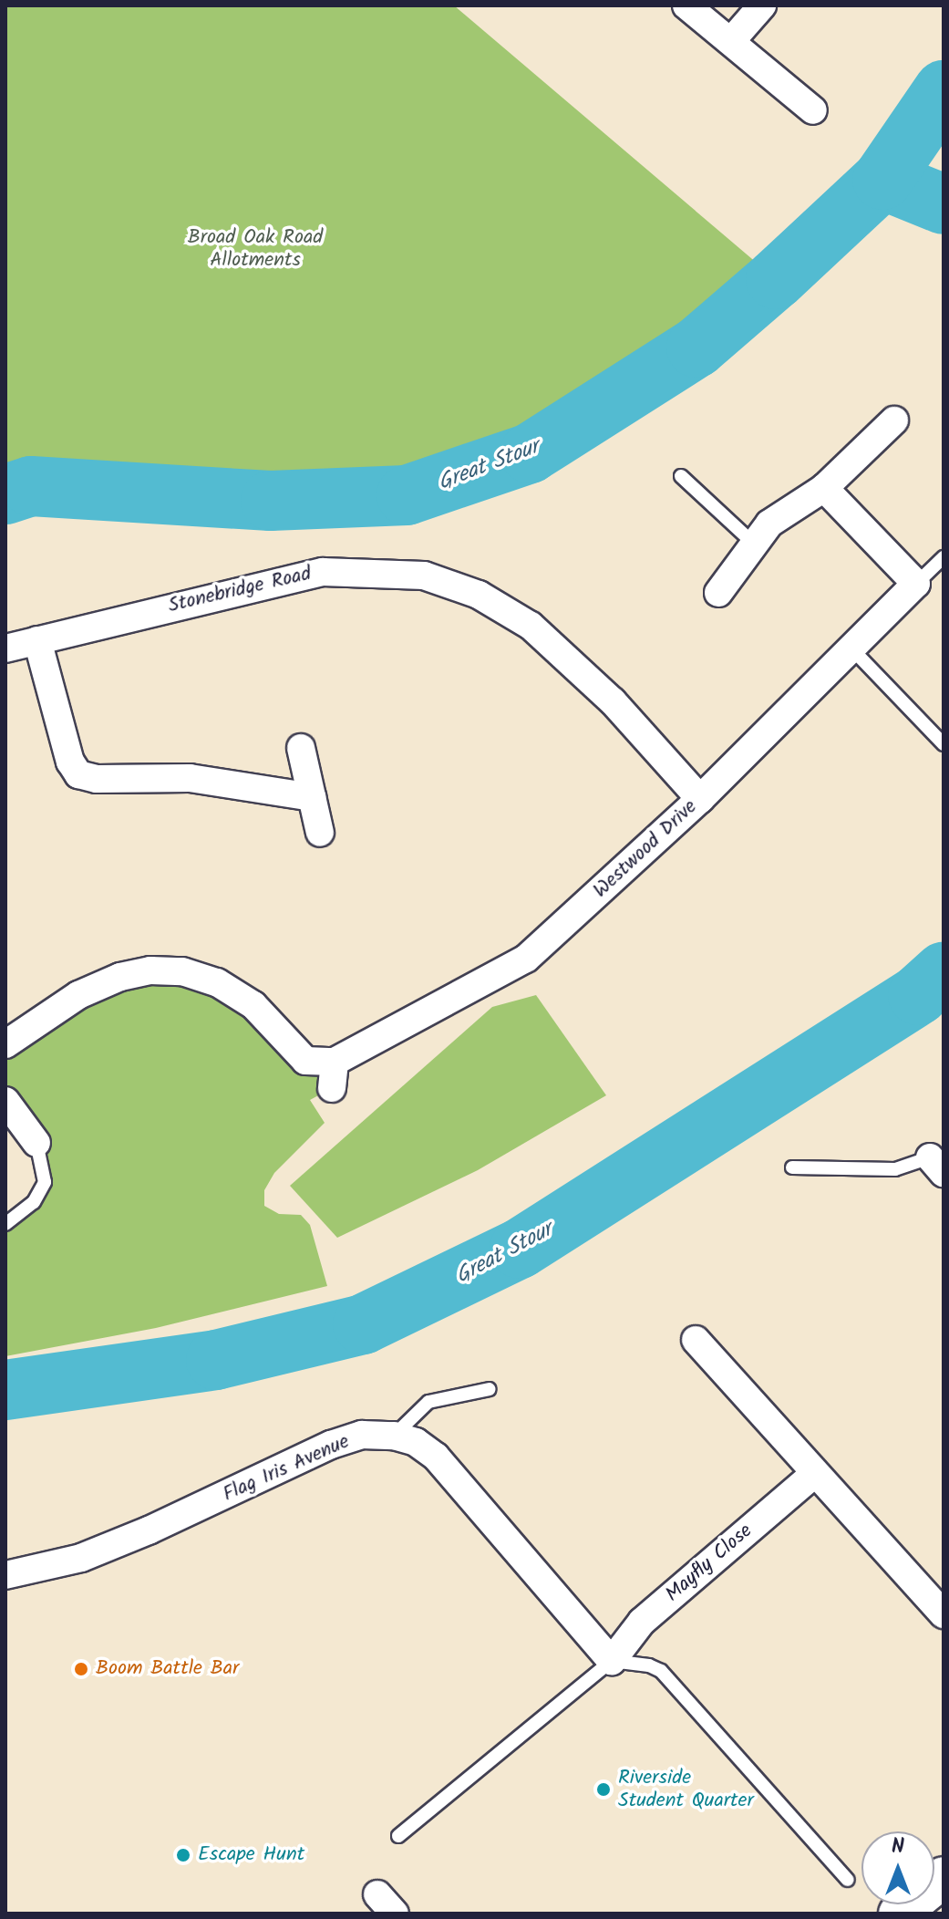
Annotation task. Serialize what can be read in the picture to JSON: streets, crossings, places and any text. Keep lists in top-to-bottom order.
{
  "streets": {
    "street": [
      "Stonebridge Road",
      "Westwood Drive",
      "Flag Iris Avenue",
      "Mayfly Close"
    ]
  },
  "crossings": [
    ["Stonebridge Road", "Westwood Drive"],
    ["Flag Iris Avenue", "Mayfly Close"]
  ],
  "water": ["Great Stour"],
  "parks": ["Broad Oak Road Allotments"],
  "places": ["Boom Battle Bar", "Riverside Student Quarter", "Escape Hunt"],
  "north": "top"
}
